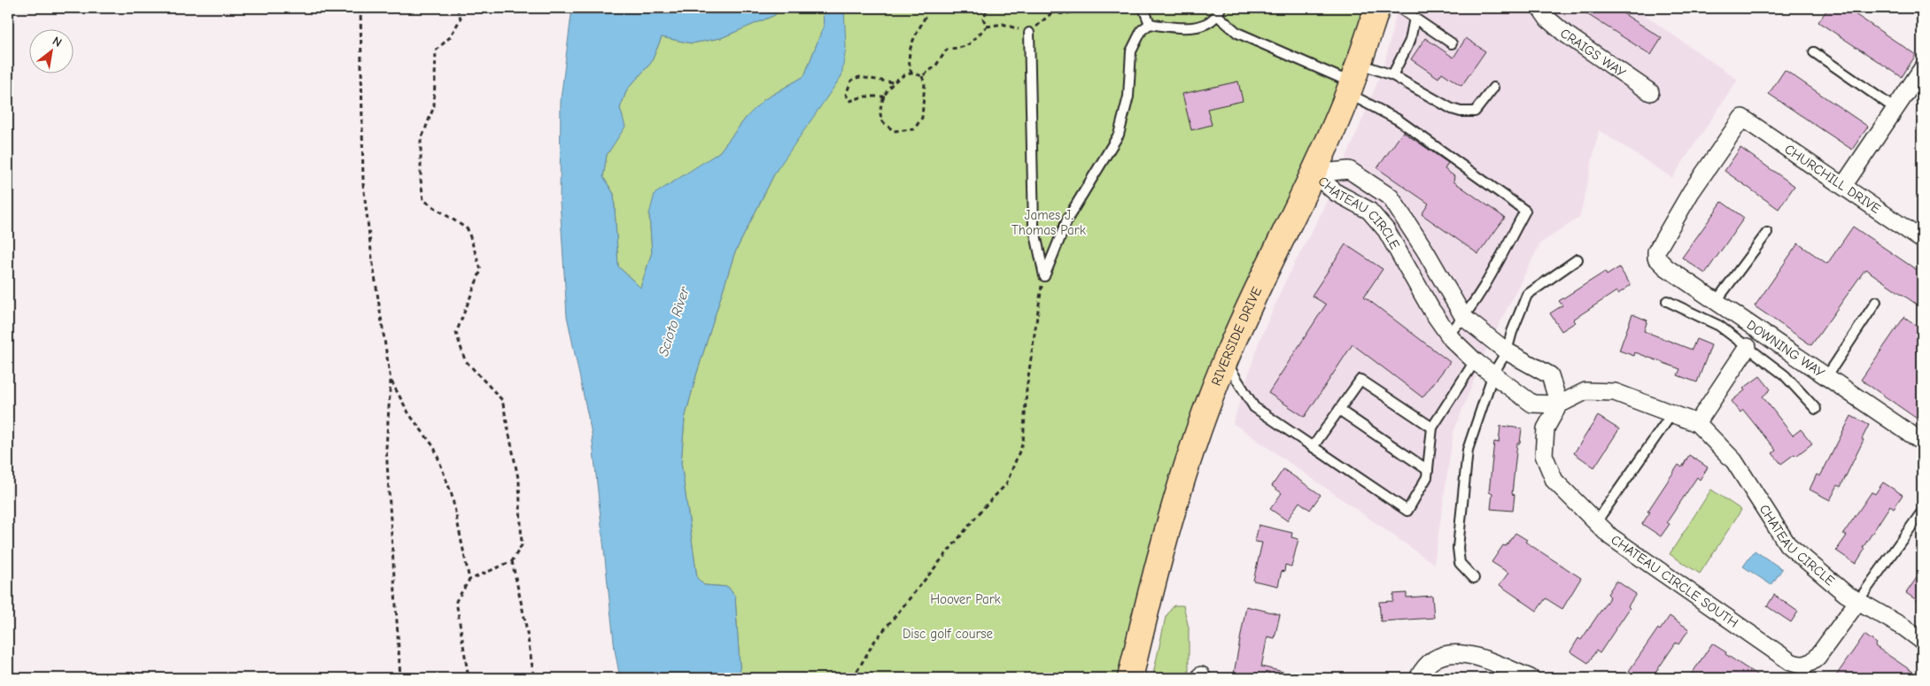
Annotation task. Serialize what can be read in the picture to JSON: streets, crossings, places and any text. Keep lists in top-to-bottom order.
{
  "streets": {
    "main road": ["RIVERSIDE DRIVE"],
    "street": [
      "CRAIGS WAY",
      "CHURCHILL DRIVE",
      "CHATEAU CIRCLE",
      "DOWNING WAY",
      "CHATEAU CIRCLE SOUTH"
    ]
  },
  "crossings": [
    ["CHURCHILL DRIVE", "DOWNING WAY"],
    ["CHATEAU CIRCLE", "RIVERSIDE DRIVE"],
    ["CHATEAU CIRCLE", "CHATEAU CIRCLE SOUTH"]
  ],
  "water": ["Scioto River"],
  "parks": ["James J. Thomas Park", "Hoover Park", "Disc golf course"],
  "north": "top right"
}
